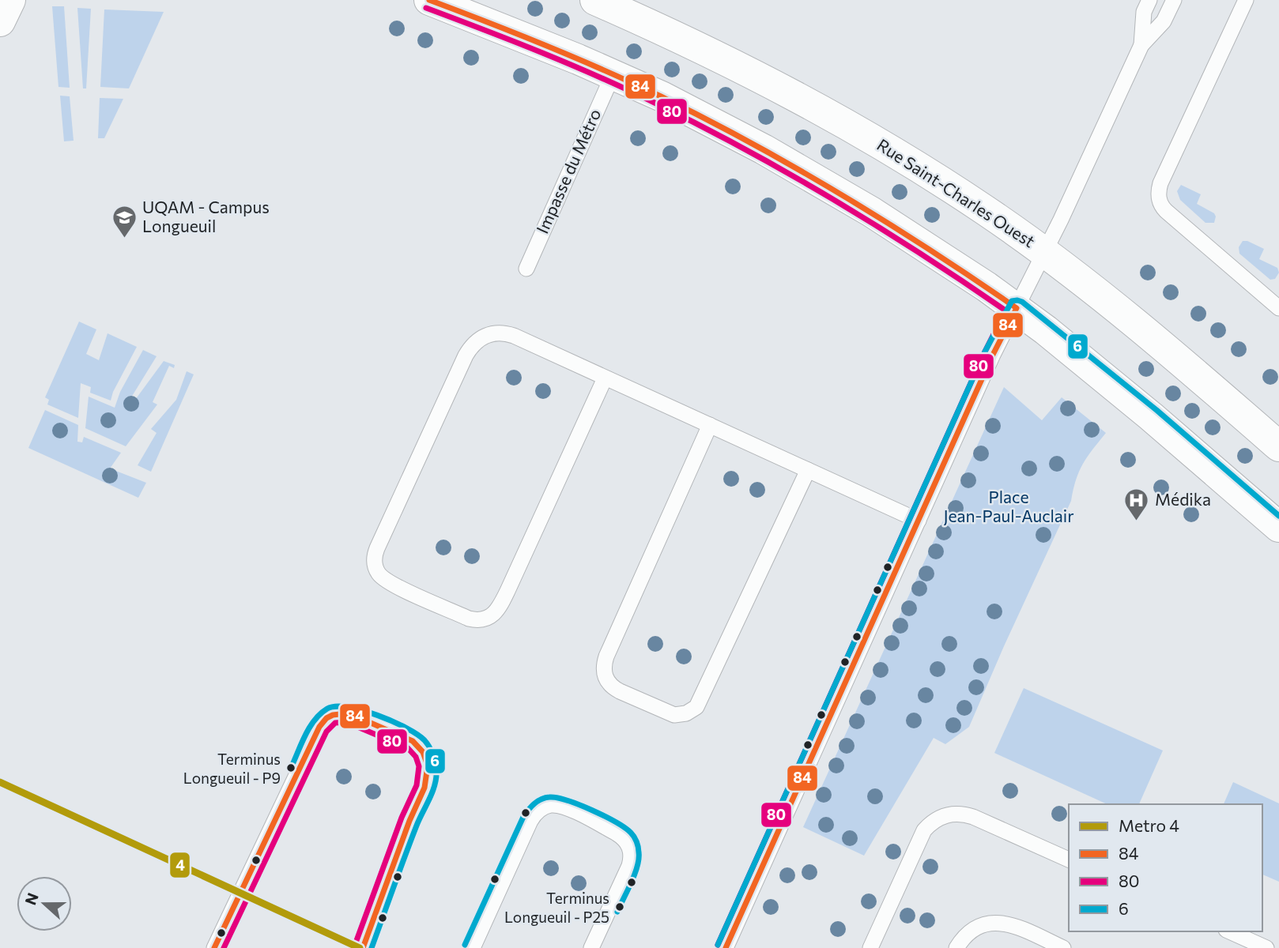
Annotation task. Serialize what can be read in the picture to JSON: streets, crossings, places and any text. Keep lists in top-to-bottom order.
{
  "streets": {
    "street": ["Rue Saint-Charles Ouest"],
    "lane": ["Impasse du Métro"]
  },
  "parks": ["Place Jean-Paul-Auclair"],
  "places": {
    "school or university": ["UQAM - Campus Longueuil"],
    "hospital": ["Médika"],
    "other": ["Terminus Longueuil - P9", "Terminus Longueuil - P25"]
  },
  "lines": [
    "transit line 84",
    "transit line 80",
    "transit line 6",
    "metro line 4"
  ],
  "legend": [
    "Metro 4",
    "84",
    "80",
    "6"
  ],
  "north": "left"
}
